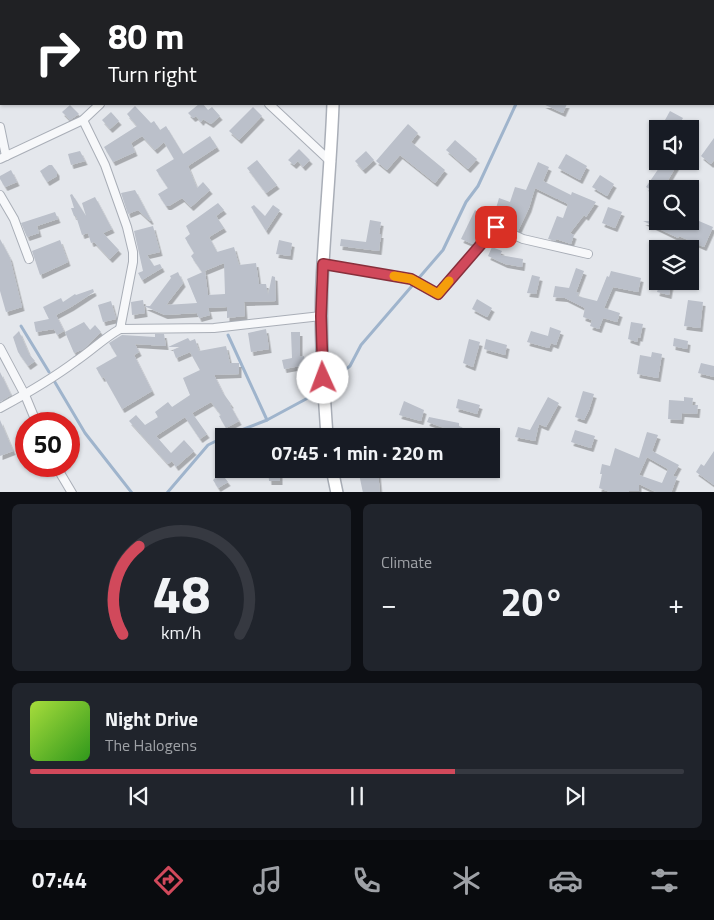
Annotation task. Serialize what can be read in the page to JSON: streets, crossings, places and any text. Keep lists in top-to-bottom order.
{
  "page": {
    "turn": ["80 m", "Turn right"],
    "limit": "50",
    "trip": "07:45 · 1 min · 220 m",
    "tile": "Climate",
    "heat": ["−", "20°", "+"],
    "song": ["Night Drive", "The Halogens"],
    "tabs": "07:44",
    "gauge": ["48", "km/h"]
  }
}
